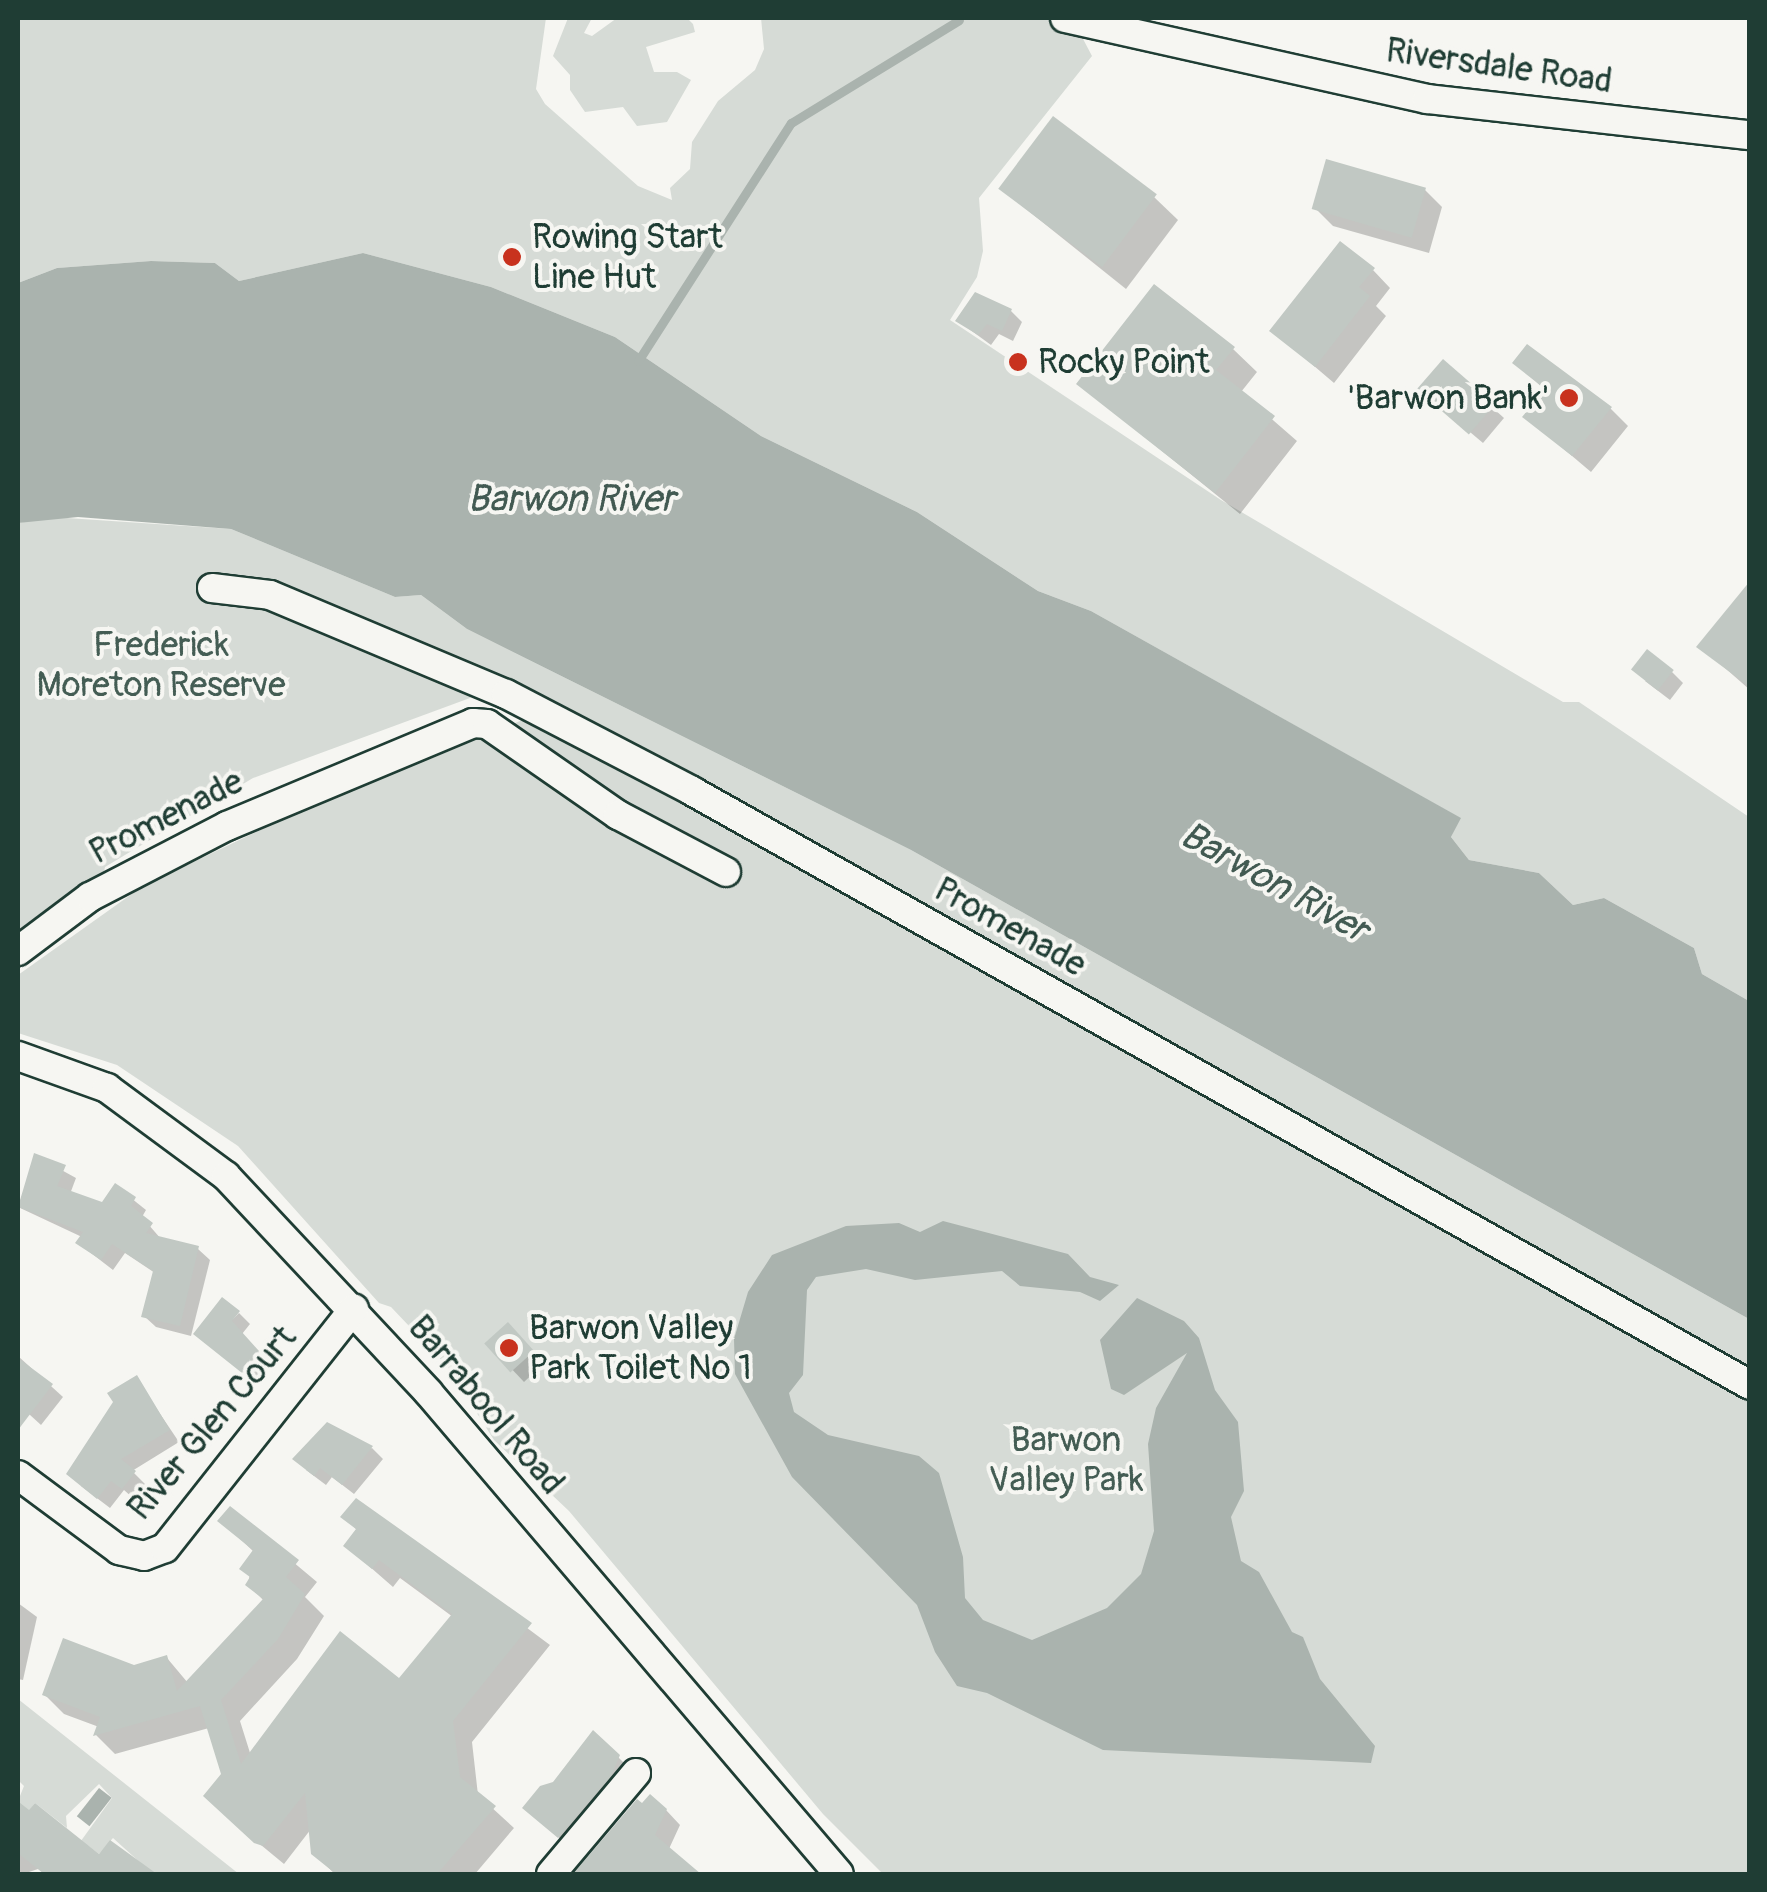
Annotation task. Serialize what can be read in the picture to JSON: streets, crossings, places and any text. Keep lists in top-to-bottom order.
{
  "streets": {
    "street": [
      "Riversdale Road",
      "Promenade",
      "Barrabool Road",
      "River Glen Court"
    ]
  },
  "crossings": [
    ["Barrabool Road", "River Glen Court"]
  ],
  "water": ["Barwon River"],
  "parks": ["Frederick Moreton Reserve", "Barwon Valley Park"],
  "places": [
    "Rowing Start Line Hut",
    "Rocky Point",
    "'Barwon Bank'",
    "Barwon Valley Park Toilet No 1"
  ]
}
